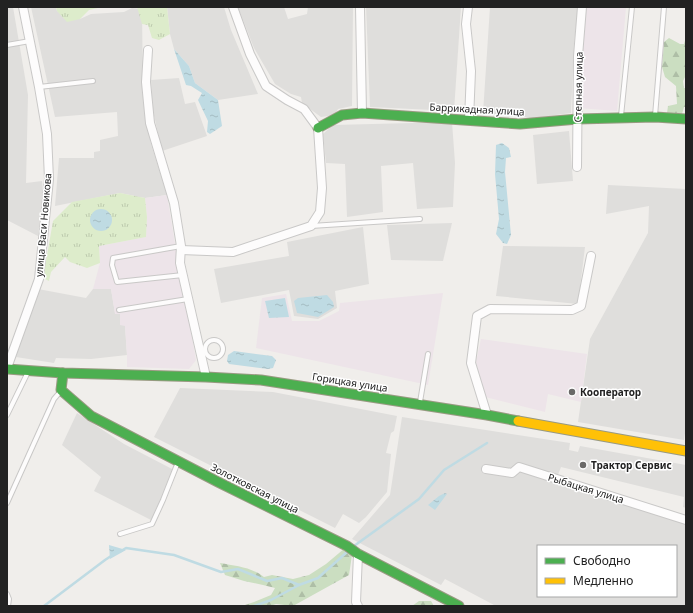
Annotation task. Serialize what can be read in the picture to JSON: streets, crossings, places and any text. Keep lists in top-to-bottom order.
{
  "streets": {
    "street": [
      "Степная улица",
      "Баррикадная улица",
      "улица Васи Новикова",
      "Горицкая улица",
      "Золотковская улица",
      "Рыбацкая улица"
    ]
  },
  "crossings": [
    ["Степная улица", "Баррикадная улица"],
    ["улица Васи Новикова", "Горицкая улица"]
  ],
  "places": ["Кооператор", "Трактор Сервис"],
  "legend": ["Свободно", "Медленно"]
}
